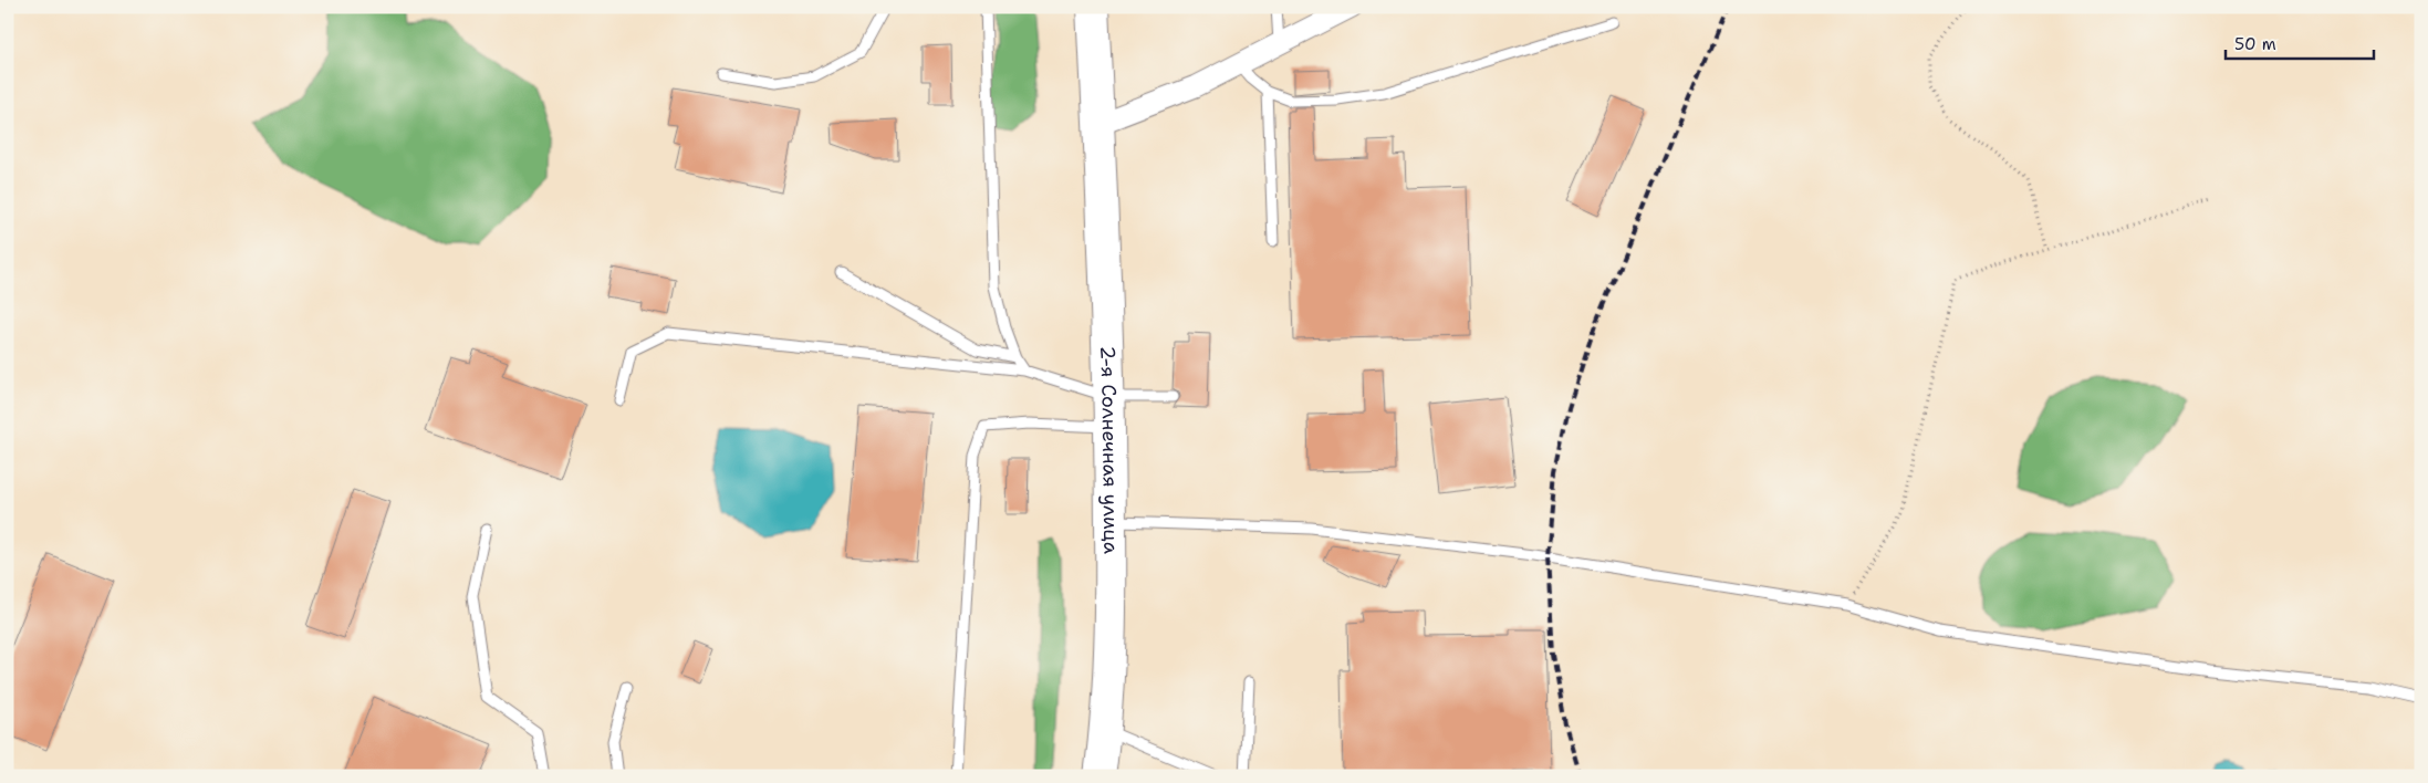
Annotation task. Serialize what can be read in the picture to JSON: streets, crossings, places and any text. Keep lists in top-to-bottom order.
{
  "streets": {
    "main road": ["2-я Солнечная улица"]
  },
  "scale_bar": "50 m"
}
